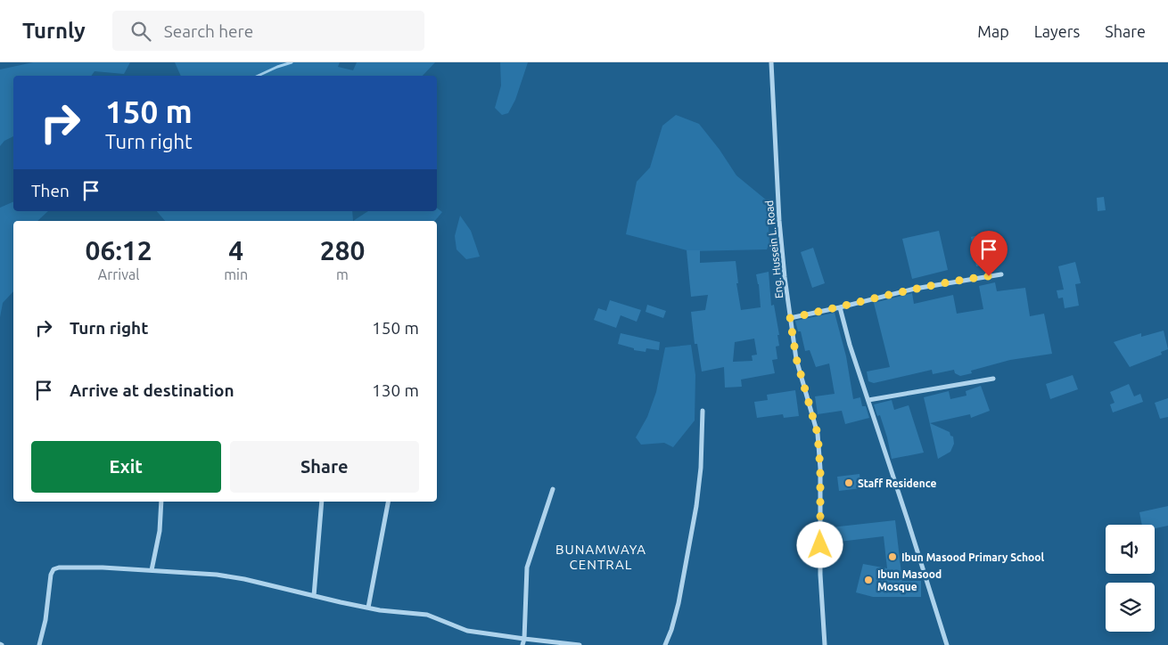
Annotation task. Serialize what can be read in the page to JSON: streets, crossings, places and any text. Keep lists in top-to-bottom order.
{
  "streets": {
    "street": ["Eng. Hussein L. Road"]
  },
  "districts": ["BUNAMWAYA CENTRAL"],
  "places": ["Staff Residence", "Ibun Masood Primary School", "Ibun Masood Mosque"],
  "page": {
    "header": "Turnly",
    "search": "Search here",
    "nav": ["Map", "Layers", "Share"],
    "turn": ["150 m", "Turn right"],
    "then": "Then",
    "eta": [
      "06:12",
      "Arrival",
      "4",
      "min",
      "280",
      "m"
    ],
    "list": [
      {
        "name": "Turn right",
        "value": "150 m"
      },
      {
        "name": "Arrive at destination",
        "value": "130 m"
      }
    ],
    "buttons": ["Exit", "Share"]
  }
}
